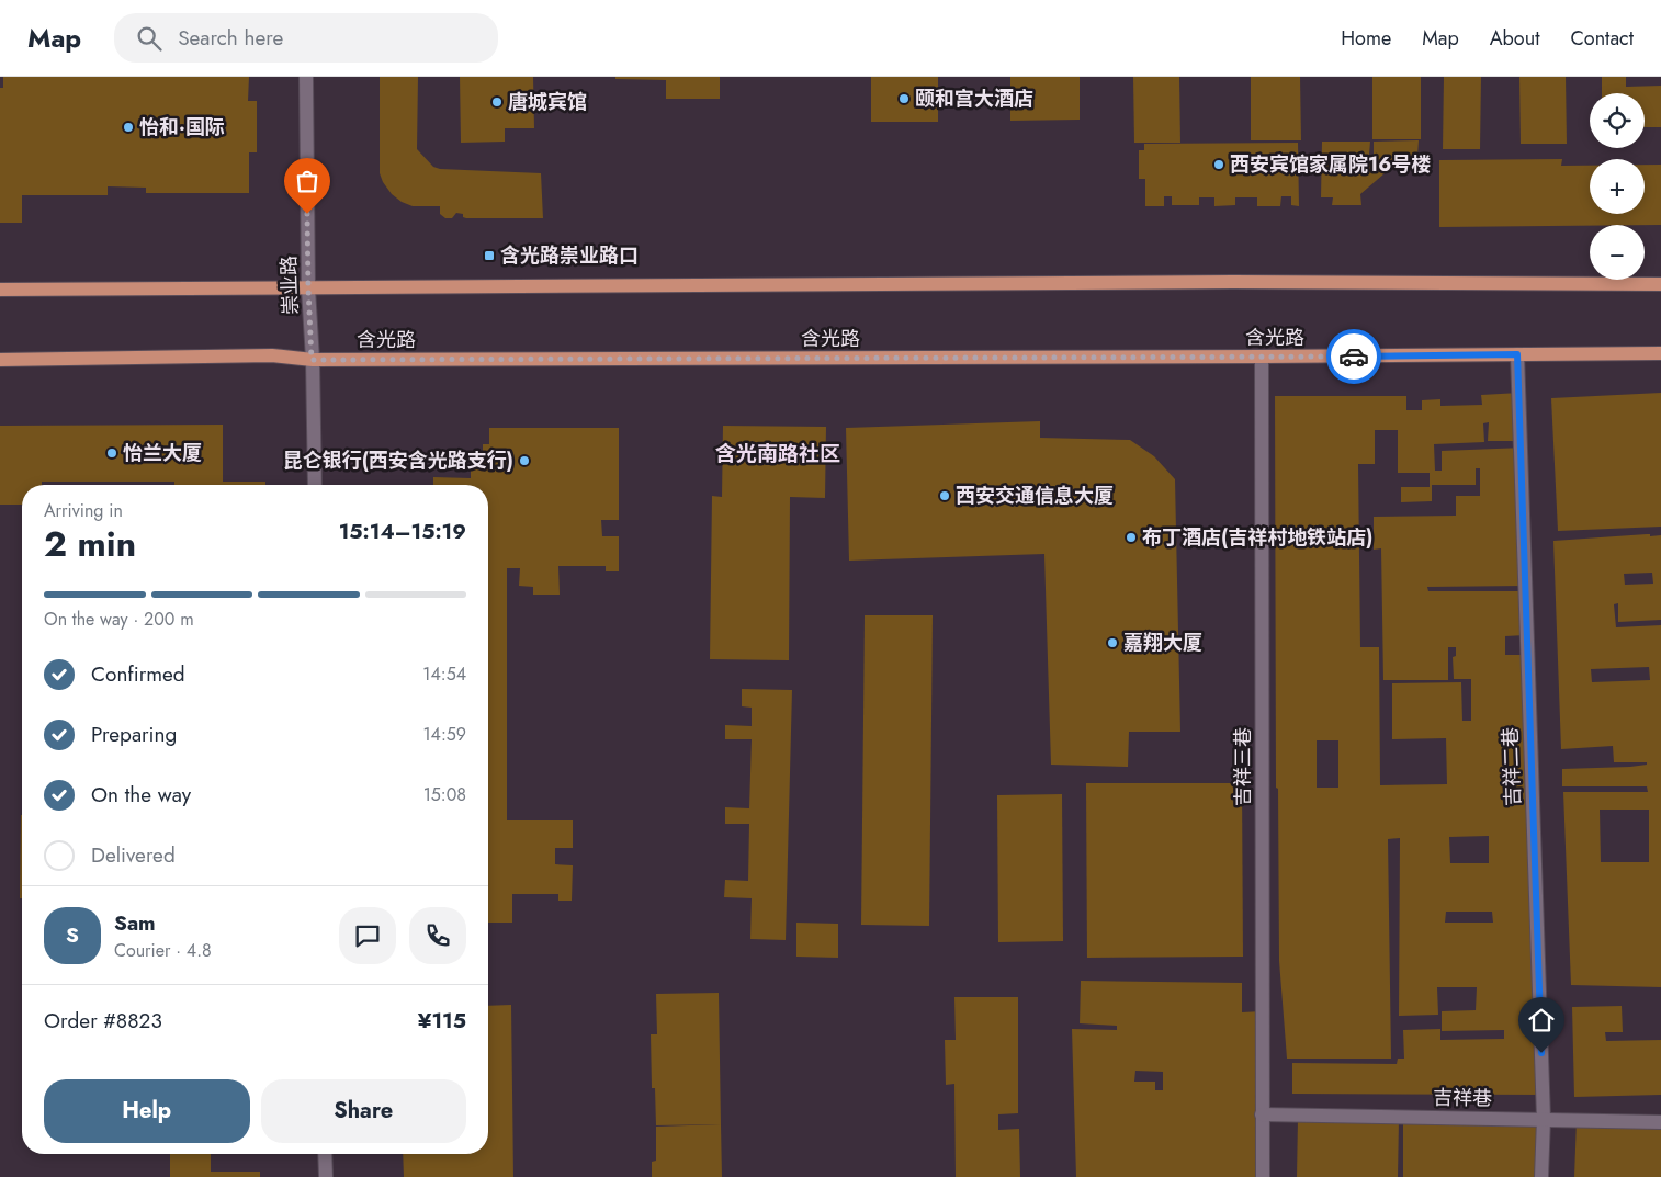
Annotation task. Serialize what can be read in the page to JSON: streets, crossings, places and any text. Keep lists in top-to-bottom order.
{
  "streets": {
    "main road": ["含光路"],
    "street": [
      "崇业路",
      "吉祥三巷",
      "吉祥二巷",
      "吉祥巷"
    ]
  },
  "crossings": [
    ["崇业路", "含光路"],
    ["含光路", "吉祥三巷"],
    ["含光路", "吉祥二巷"],
    ["吉祥三巷", "吉祥巷"],
    ["吉祥二巷", "吉祥巷"]
  ],
  "districts": ["含光南路社区"],
  "places": {
    "other": [
      "颐和宫大酒店",
      "唐城宾馆",
      "怡和·国际",
      "西安宾馆家属院16号楼",
      "怡兰大厦",
      "昆仑银行(西安含光路支行)",
      "西安交通信息大厦",
      "布丁酒店(吉祥村地铁站店)",
      "嘉翔大厦"
    ],
    "transit": ["含光路崇业路口"]
  },
  "page": {
    "header": "Map",
    "search": "Search here",
    "nav": [
      "Home",
      "Map",
      "About",
      "Contact"
    ],
    "map_buttons": ["+", "−"],
    "heading": ["2 min", "Arriving in", "15:14–15:19"],
    "panel": [
      "Sam",
      "Courier · 4.8",
      "Order #8823",
      "¥115"
    ],
    "bar": "On the way · 200 m",
    "list": [
      ["Confirmed", "14:54"],
      ["Preparing", "14:59"],
      ["On the way", "15:08"],
      "Delivered"
    ],
    "round": "S",
    "buttons": ["Help", "Share"]
  }
}
